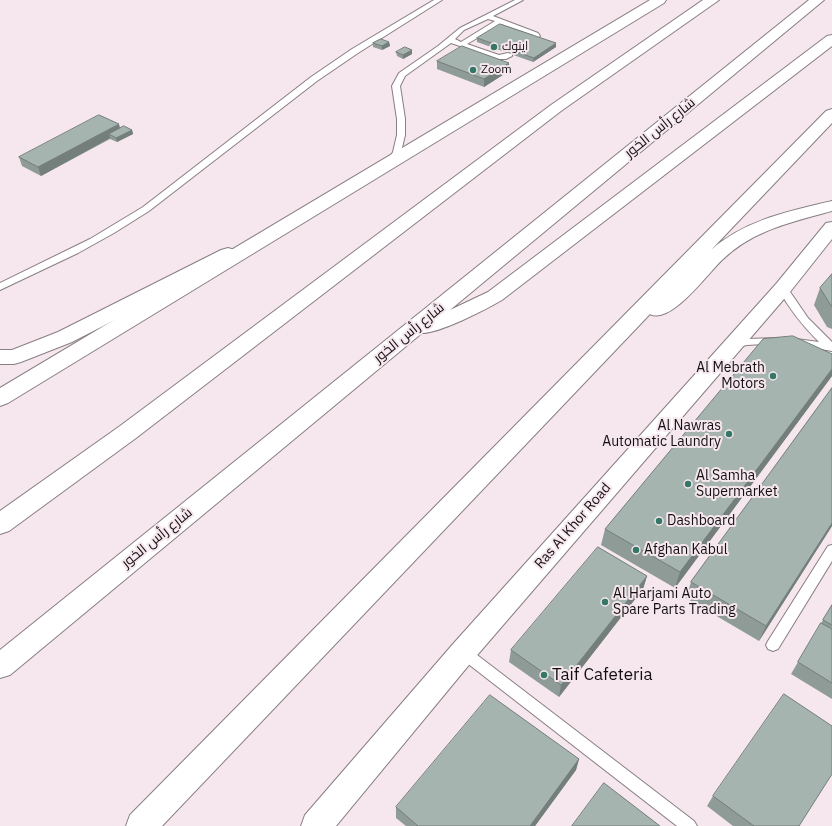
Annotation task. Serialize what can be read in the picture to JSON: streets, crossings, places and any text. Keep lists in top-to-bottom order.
{
  "streets": {
    "main road": ["شارع رأس الخور", "Ras Al Khor Road"]
  },
  "places": [
    "اينوك",
    "Zoom",
    "Al Mebrath Motors",
    "Al Nawras Automatic Laundry",
    "Al Samha Supermarket",
    "Dashboard",
    "Afghan Kabul",
    "Al Harjami Auto Spare Parts Trading",
    "Taif Cafeteria"
  ]
}
